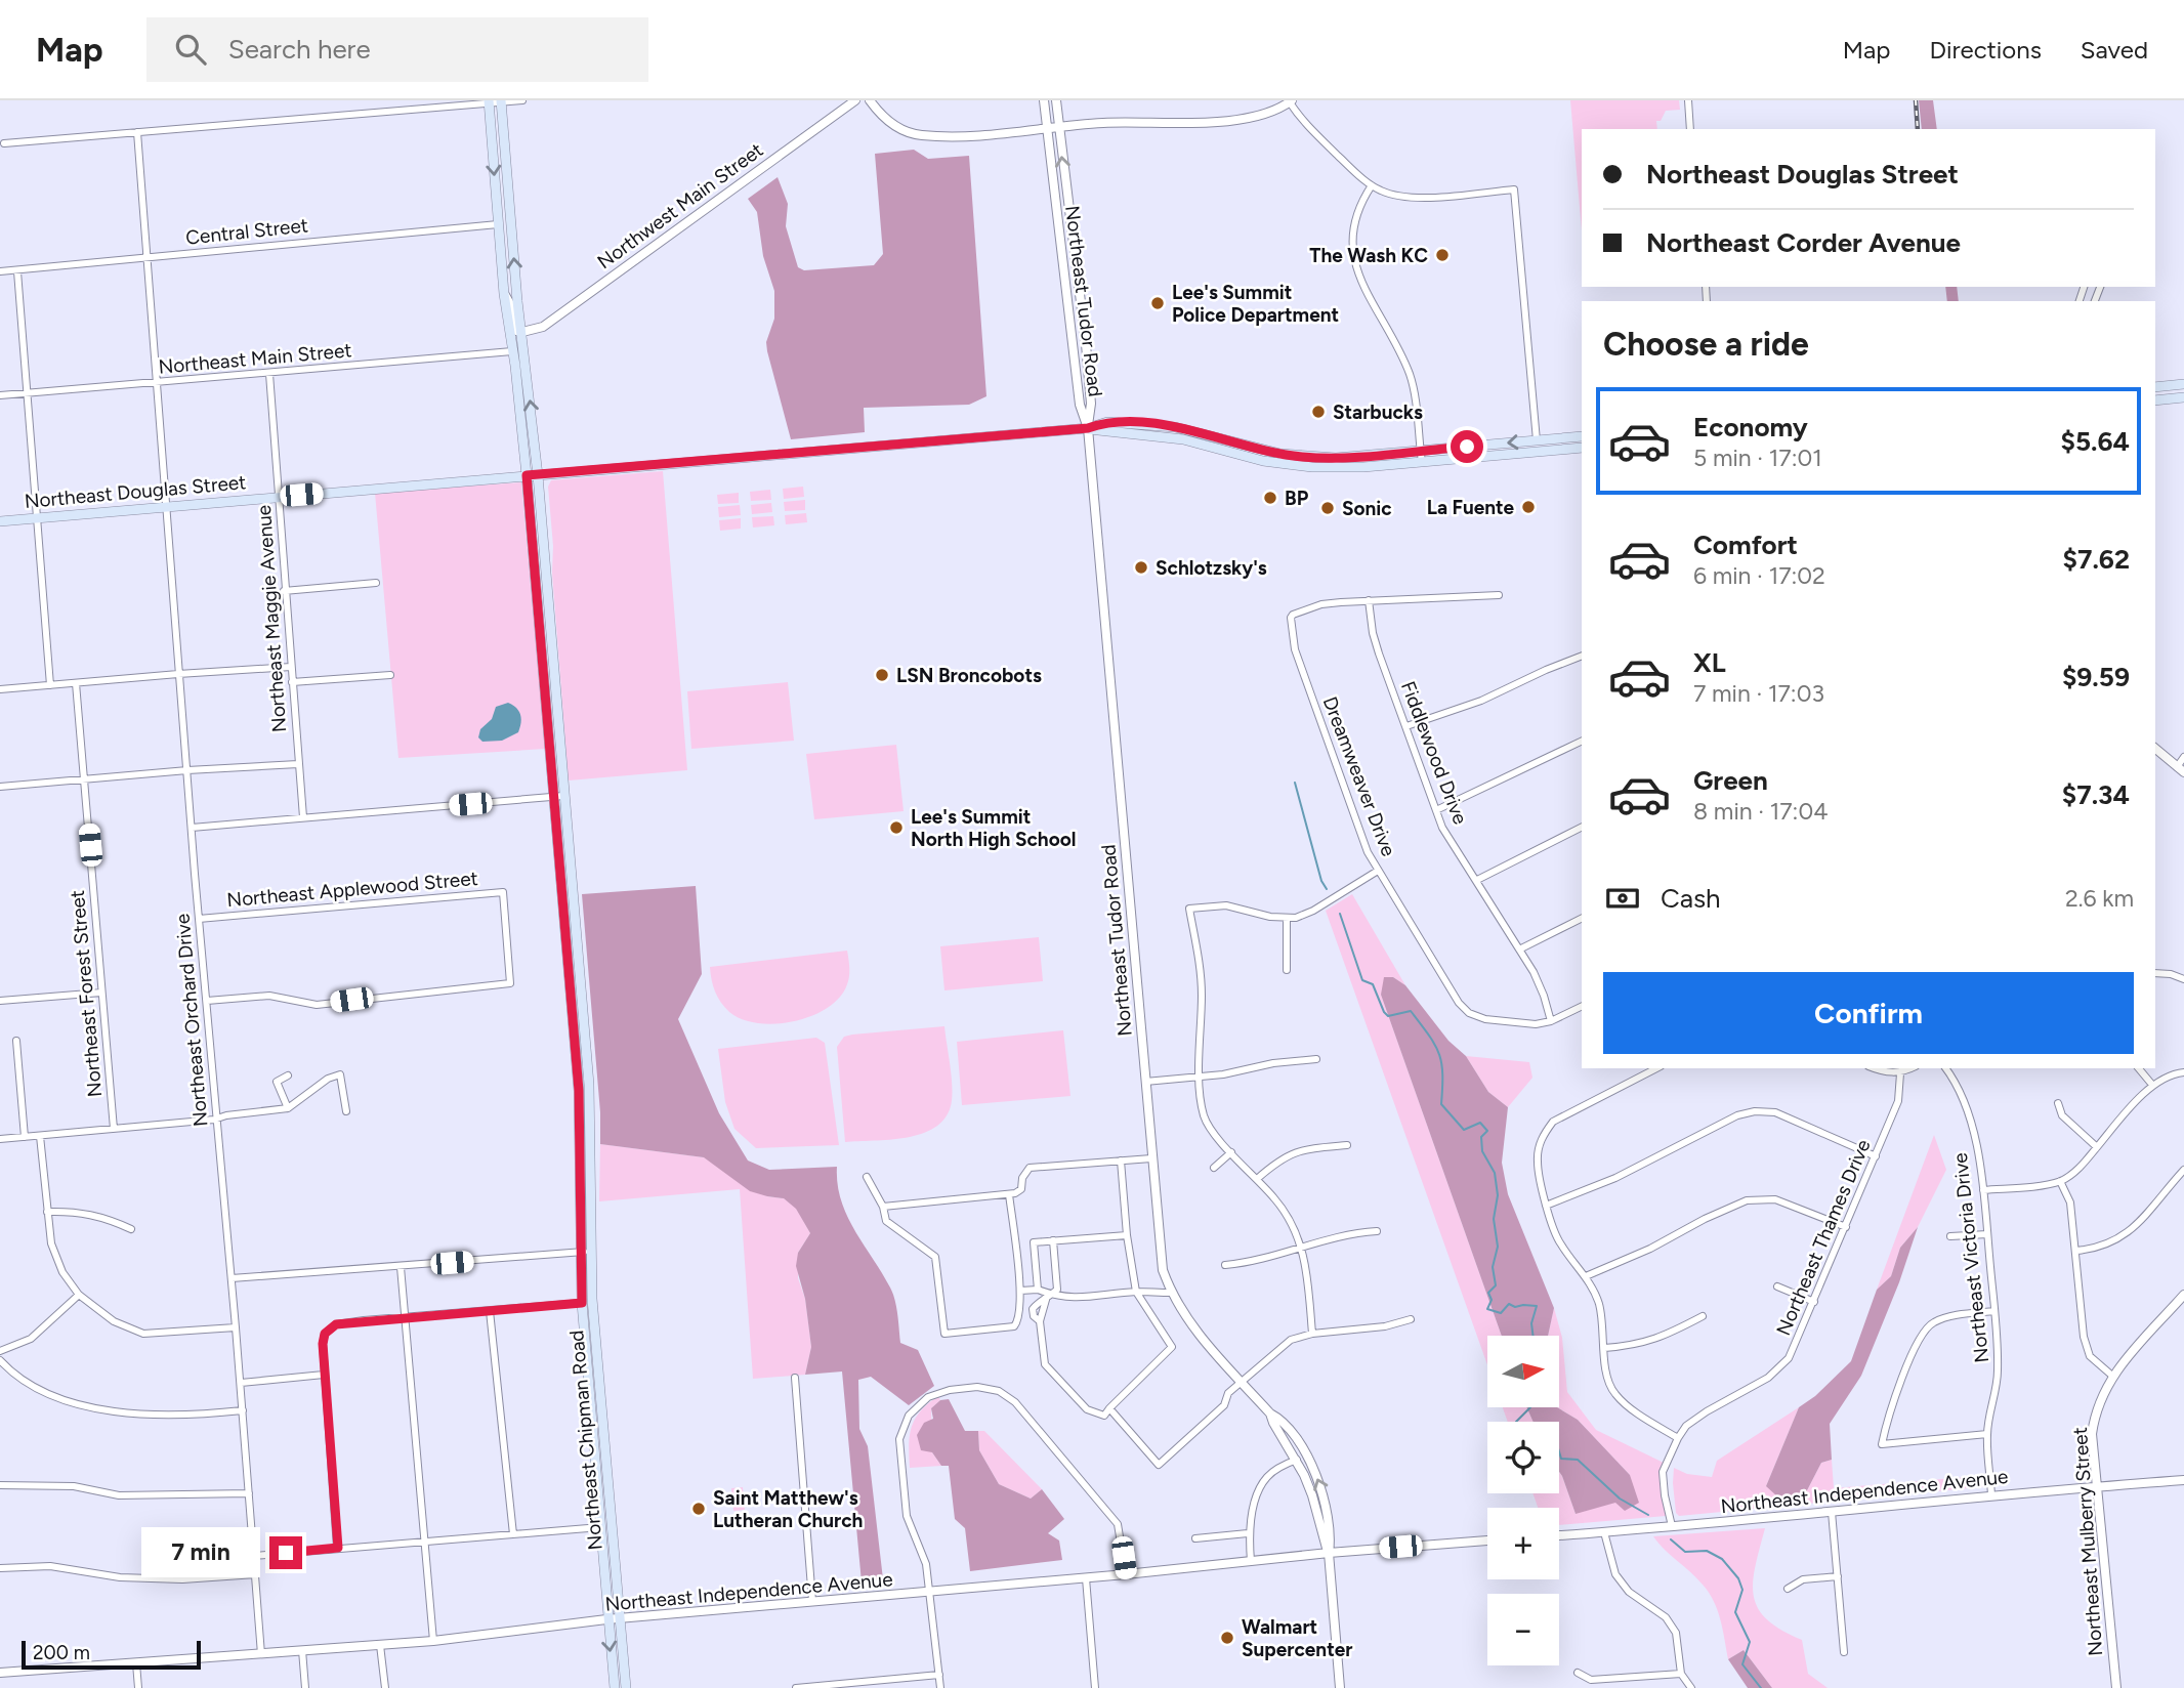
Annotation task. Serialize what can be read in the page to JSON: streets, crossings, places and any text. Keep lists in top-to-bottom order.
{
  "streets": {
    "main road": ["Northeast Douglas Street", "Northeast Chipman Road"],
    "street": [
      "Northwest Main Street",
      "Central Street",
      "Northeast Tudor Road",
      "Northeast Main Street",
      "Northeast Maggie Avenue",
      "Fiddlewood Drive",
      "Dreamweaver Drive",
      "Northeast Applewood Street",
      "Northeast Forest Street",
      "Northeast Orchard Drive",
      "Northeast Thames Drive",
      "Northeast Victoria Drive",
      "Northeast Independence Avenue",
      "Northeast Mulberry Street"
    ]
  },
  "crossings": [
    ["Northwest Main Street", "Northeast Chipman Road"],
    ["Central Street", "Northeast Orchard Drive"],
    ["Central Street", "Northeast Chipman Road"],
    ["Northeast Tudor Road", "Northeast Douglas Street"],
    ["Northeast Tudor Road", "Northeast Independence Avenue"],
    ["Northeast Main Street", "Northeast Maggie Avenue"],
    ["Northeast Main Street", "Northeast Orchard Drive"],
    ["Northeast Main Street", "Northeast Chipman Road"],
    ["Northeast Douglas Street", "Northeast Maggie Avenue"],
    ["Northeast Douglas Street", "Northeast Orchard Drive"],
    ["Northeast Douglas Street", "Northeast Chipman Road"],
    ["Fiddlewood Drive", "Dreamweaver Drive"],
    ["Northeast Applewood Street", "Northeast Orchard Drive"],
    ["Northeast Orchard Drive", "Northeast Independence Avenue"],
    ["Northeast Thames Drive", "Northeast Independence Avenue"],
    ["Northeast Victoria Drive", "Northeast Independence Avenue"],
    ["Northeast Chipman Road", "Northeast Independence Avenue"],
    ["Northeast Independence Avenue", "Northeast Mulberry Street"]
  ],
  "places": [
    "The Wash KC",
    "Lee's Summit Police Department",
    "Starbucks",
    "BP",
    "La Fuente",
    "Sonic",
    "Schlotzsky's",
    "LSN Broncobots",
    "Lee's Summit North High School",
    "Saint Matthew's Lutheran Church",
    "Walmart Supercenter"
  ],
  "scale_bar": "200 m",
  "north": "right",
  "page": {
    "header": "Map",
    "search": "Search here",
    "nav": ["Map", "Directions", "Saved"],
    "banner": ["Northeast Douglas Street", "Northeast Corder Avenue"],
    "heading": "Choose a ride",
    "list": [
      {
        "name": "Economy",
        "note": "5 min · 17:01",
        "value": "$5.64"
      },
      {
        "name": "Comfort",
        "note": "6 min · 17:02",
        "value": "$7.62"
      },
      {
        "name": "XL",
        "note": "7 min · 17:03",
        "value": "$9.59"
      },
      {
        "name": "Green",
        "note": "8 min · 17:04",
        "value": "$7.34"
      }
    ],
    "pay": ["Cash", "2.6 km"],
    "buttons": "Confirm",
    "map_buttons": ["+", "−"],
    "bubble": "7 min",
    "scale": "200 m"
  }
}
